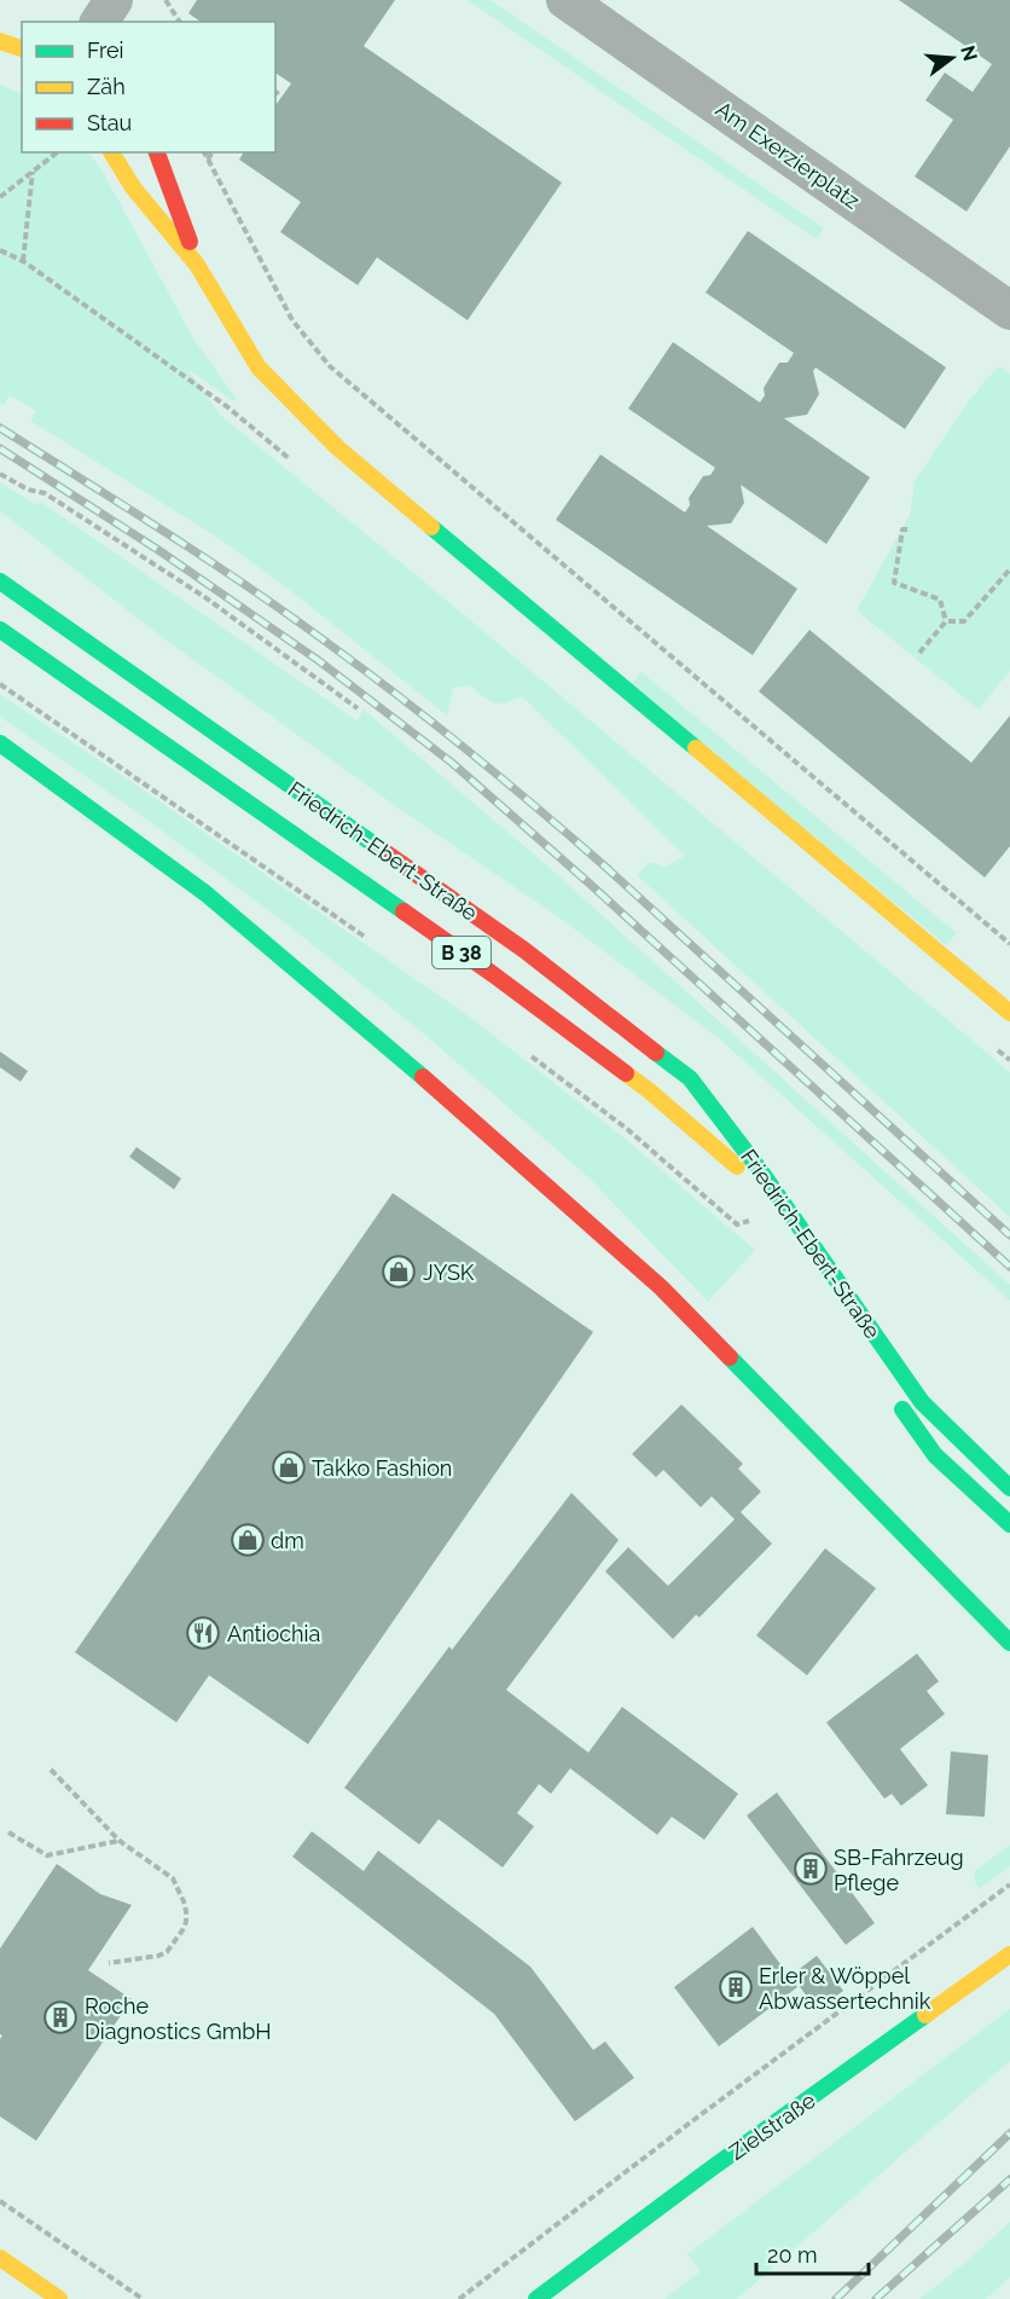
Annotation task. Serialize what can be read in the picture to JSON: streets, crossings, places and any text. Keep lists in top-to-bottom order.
{
  "streets": {
    "street": [
      "Am Exerzierplatz",
      "Friedrich-Ebert-Straße",
      "B 38",
      "Zielstraße"
    ]
  },
  "places": {
    "shop": ["JYSK", "Takko Fashion", "dm"],
    "restaurant": ["Antiochia"],
    "building": ["SB-Fahrzeug Pflege", "Erler & Wöppel Abwassertechnik", "Roche Diagnostics GmbH"]
  },
  "legend": ["Frei", "Zäh", "Stau"],
  "scale_bar": "20 m",
  "north": "right"
}
